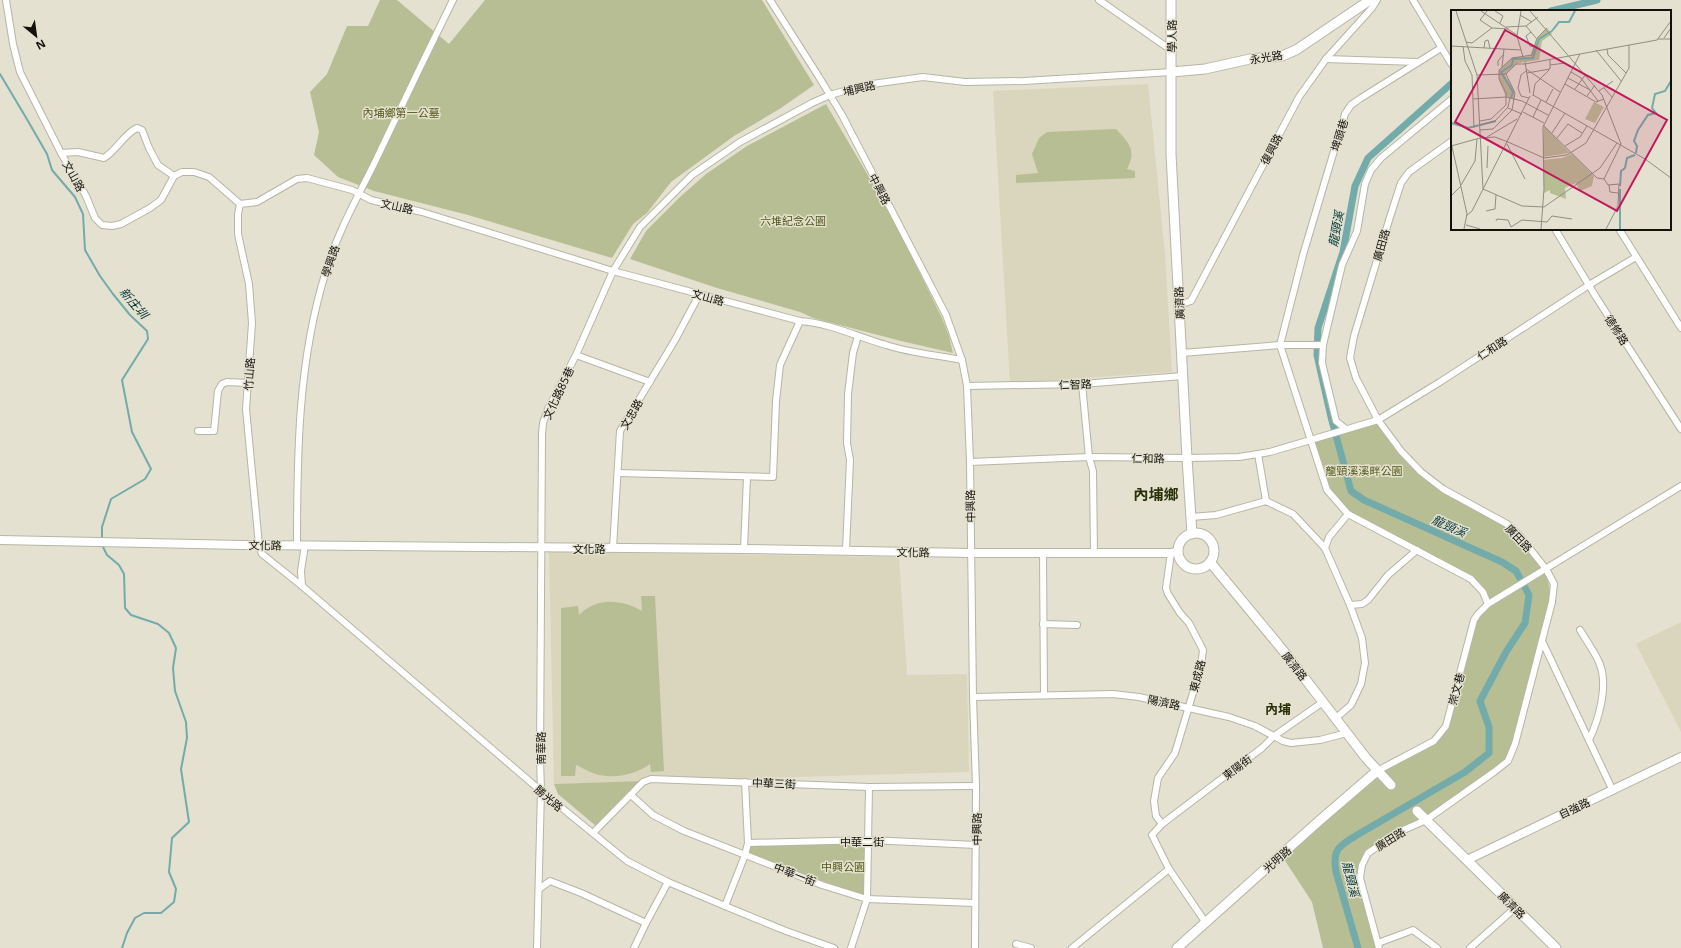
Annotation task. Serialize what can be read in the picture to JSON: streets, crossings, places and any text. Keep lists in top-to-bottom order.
{
  "streets": {
    "main road": [
      "學人路",
      "永光路",
      "廣濟路",
      "光明路"
    ],
    "street": [
      "埔興路",
      "埤頭巷",
      "復興路",
      "文山路",
      "中興路",
      "廣田路",
      "學興路",
      "德修路",
      "仁和路",
      "竹山路",
      "仁智路",
      "文化路85巷",
      "文忠路",
      "文化路",
      "東成路",
      "崇文巷",
      "陽濟路",
      "南華路",
      "東陽街",
      "中華三街",
      "勝光路",
      "自強路",
      "中華二街",
      "中華一街"
    ]
  },
  "crossings": [
    ["學人路", "永光路"],
    ["學人路", "埔興路"],
    ["學人路", "廣濟路"],
    ["永光路", "埔興路"],
    ["永光路", "廣濟路"],
    ["埔興路", "文山路"],
    ["埔興路", "中興路"],
    ["埔興路", "廣濟路"],
    ["埔興路", "文化路85巷"],
    ["復興路", "廣濟路"],
    ["文山路", "中興路"],
    ["文山路", "學興路"],
    ["文山路", "竹山路"],
    ["文山路", "文化路85巷"],
    ["文山路", "文忠路"],
    ["中興路", "仁和路"],
    ["中興路", "仁智路"],
    ["中興路", "文化路"],
    ["中興路", "陽濟路"],
    ["中興路", "中華三街"],
    ["中興路", "中華二街"],
    ["中興路", "中華一街"],
    ["廣田路", "廣濟路"],
    ["廣田路", "仁和路"],
    ["廣田路", "崇文巷"],
    ["學興路", "文化路"],
    ["廣濟路", "仁和路"],
    ["廣濟路", "仁智路"],
    ["廣濟路", "文化路"],
    ["廣濟路", "東成路"],
    ["廣濟路", "崇文巷"],
    ["廣濟路", "陽濟路"],
    ["廣濟路", "東陽街"],
    ["廣濟路", "自強路"],
    ["廣濟路", "光明路"],
    ["德修路", "仁和路"],
    ["竹山路", "文化路"],
    ["竹山路", "勝光路"],
    ["文化路85巷", "文化路"],
    ["文化路85巷", "南華路"],
    ["文忠路", "文化路"],
    ["文化路", "東成路"],
    ["文化路", "南華路"],
    ["文化路", "勝光路"],
    ["東成路", "陽濟路"],
    ["東成路", "東陽街"],
    ["崇文巷", "光明路"],
    ["陽濟路", "東陽街"],
    ["南華路", "勝光路"],
    ["中華三街", "勝光路"],
    ["中華三街", "中華一街"]
  ],
  "districts": ["內埔鄉", "內埔"],
  "water": ["龍頸溪", "新庄圳"],
  "parks": [
    "內埔鄉第一公墓",
    "六堆紀念公園",
    "龍頸溪溪畔公園",
    "中興公園"
  ],
  "north": "bottom right"
}
